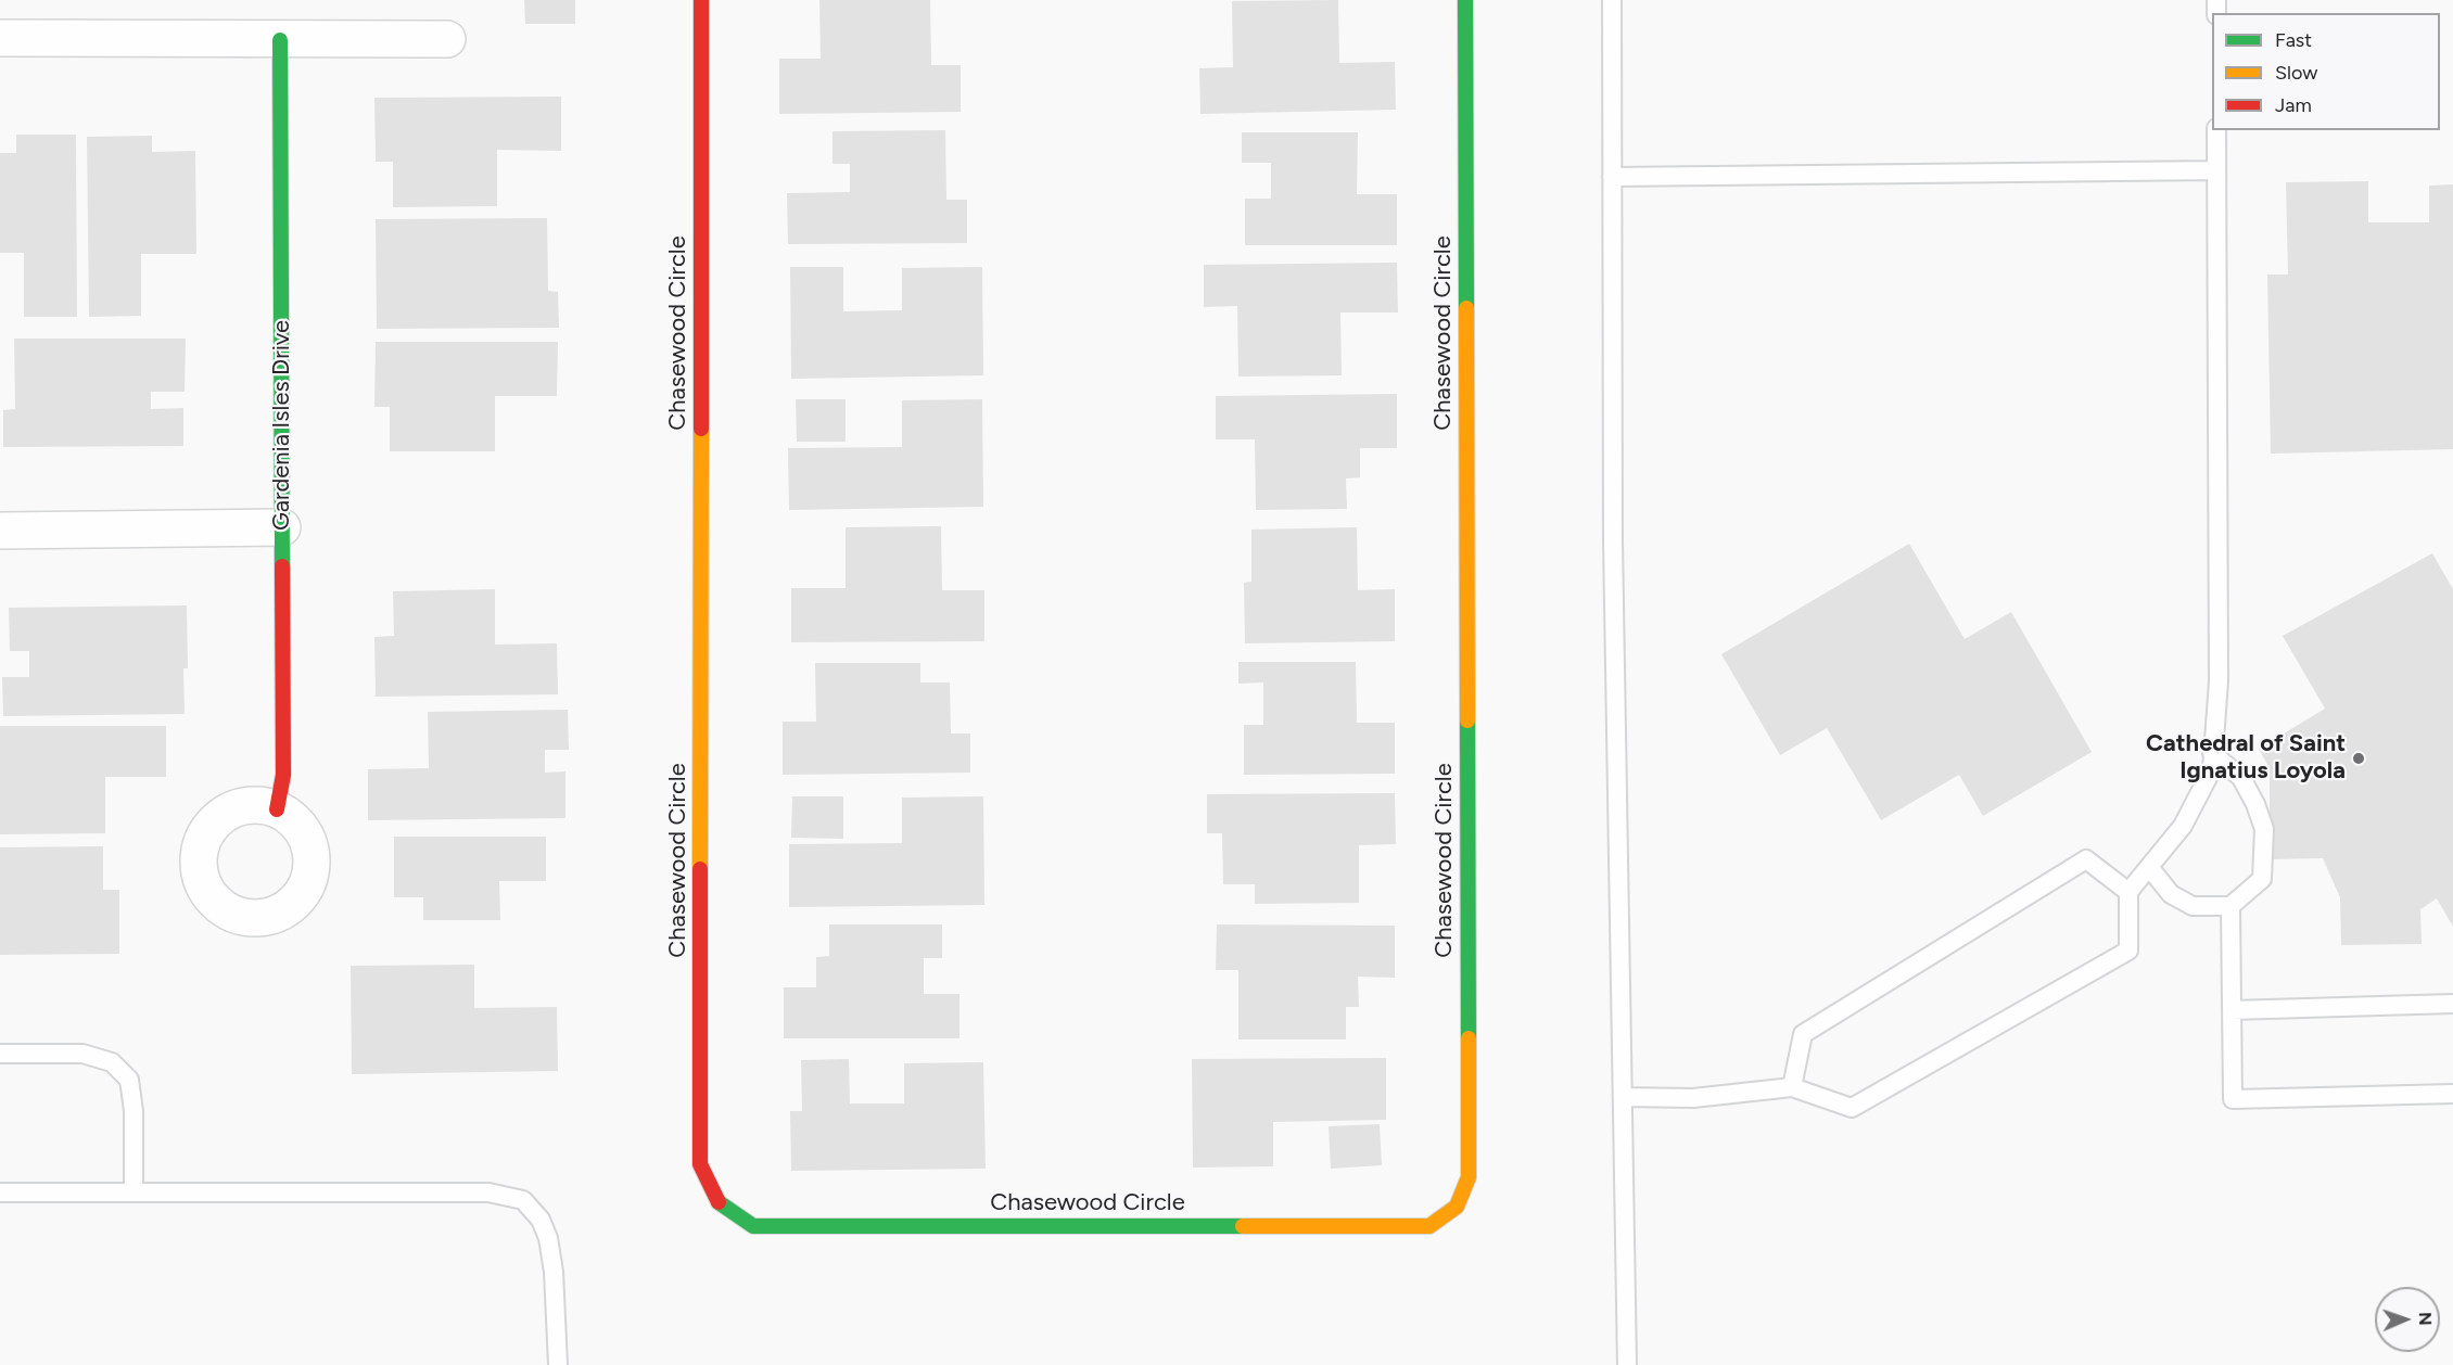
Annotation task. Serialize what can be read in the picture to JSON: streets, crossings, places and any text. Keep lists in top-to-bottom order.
{
  "streets": {
    "street": ["Chasewood Circle", "Gardenia Isles Drive"]
  },
  "places": ["Cathedral of Saint Ignatius Loyola"],
  "legend": ["Fast", "Slow", "Jam"],
  "north": "right"
}
